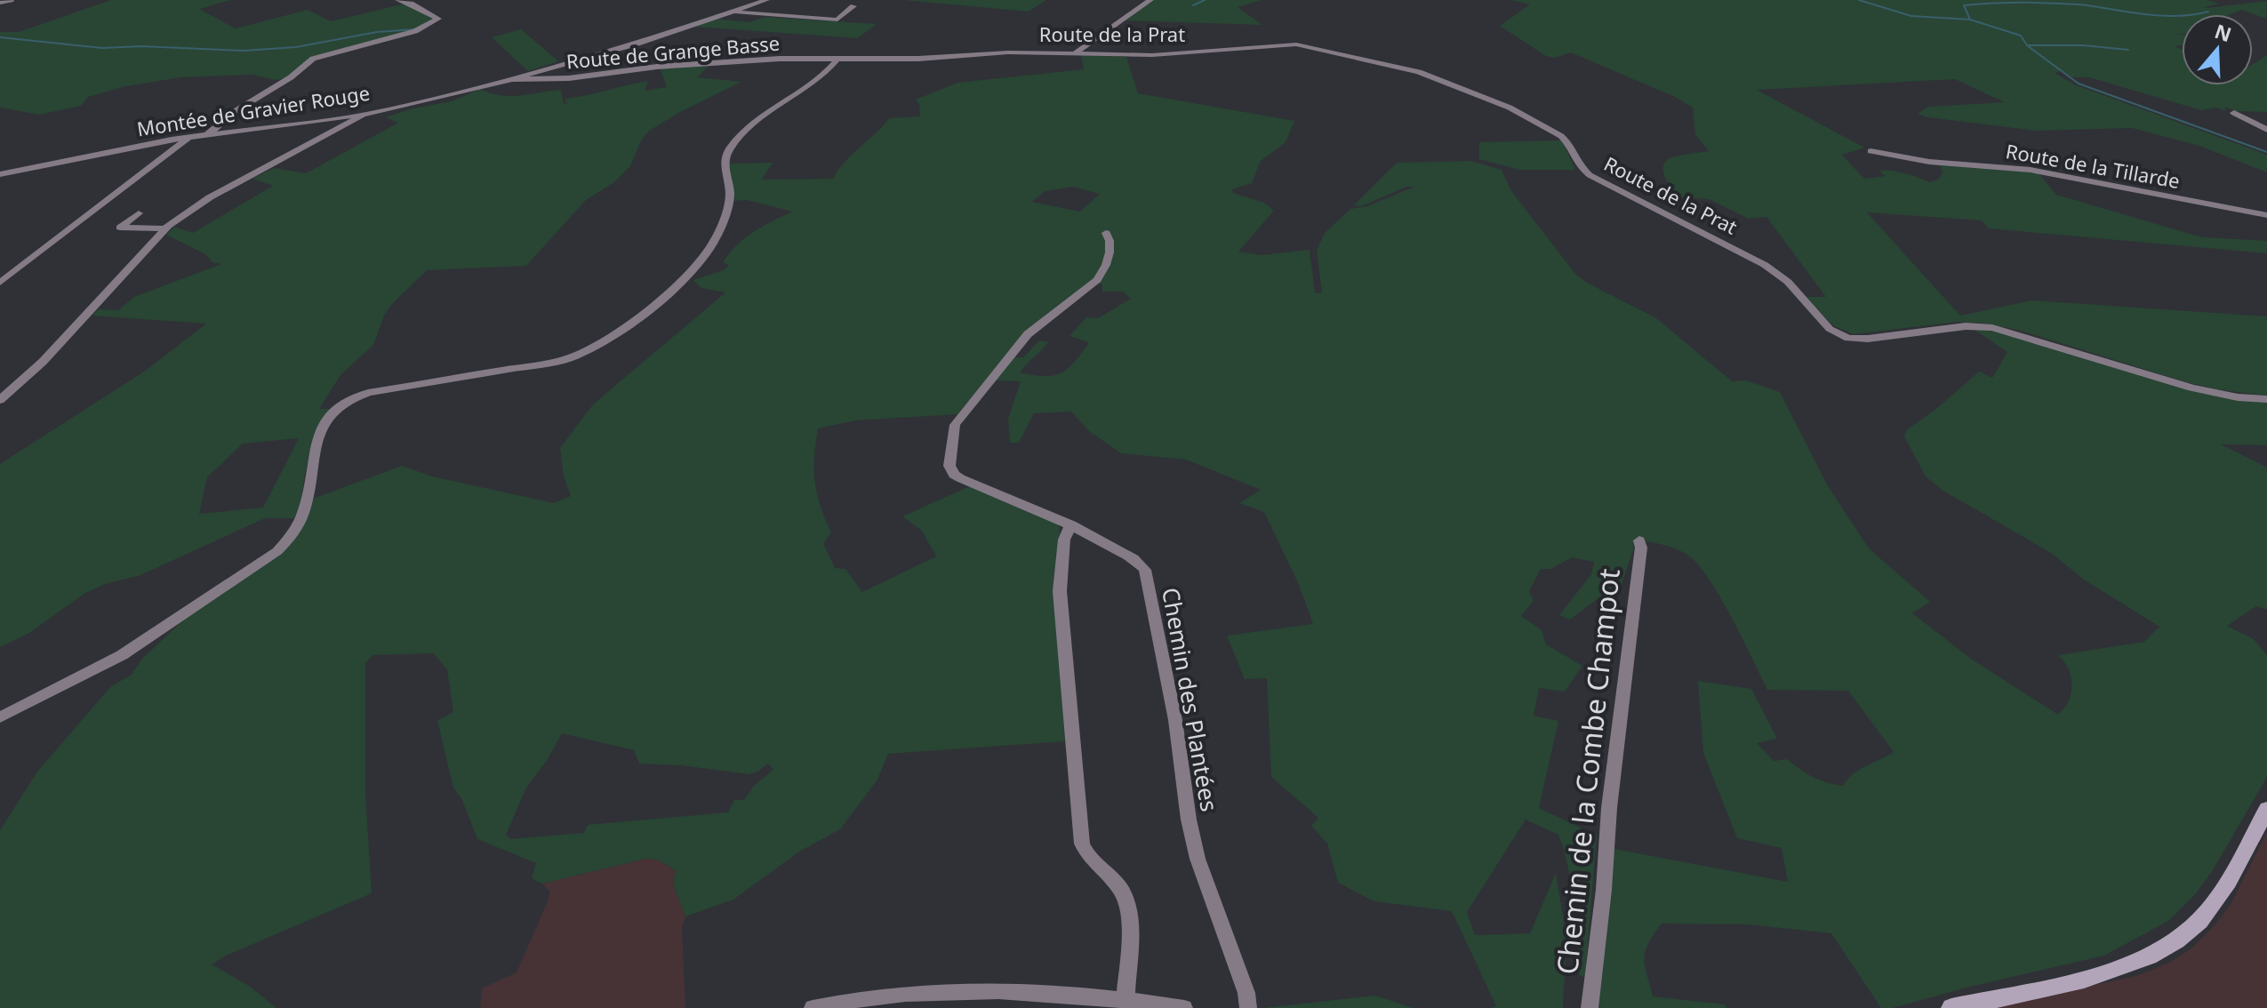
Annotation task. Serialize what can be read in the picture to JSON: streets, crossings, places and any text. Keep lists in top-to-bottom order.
{
  "streets": {
    "street": [
      "Route de la Prat",
      "Route de Grange Basse",
      "Montée de Gravier Rouge",
      "Route de la Tillarde",
      "Chemin des Plantées",
      "Chemin de la Combe Champot"
    ]
  },
  "crossings": [
    ["Route de la Prat", "Route de Grange Basse"],
    ["Route de Grange Basse", "Montée de Gravier Rouge"]
  ],
  "north": "top"
}
